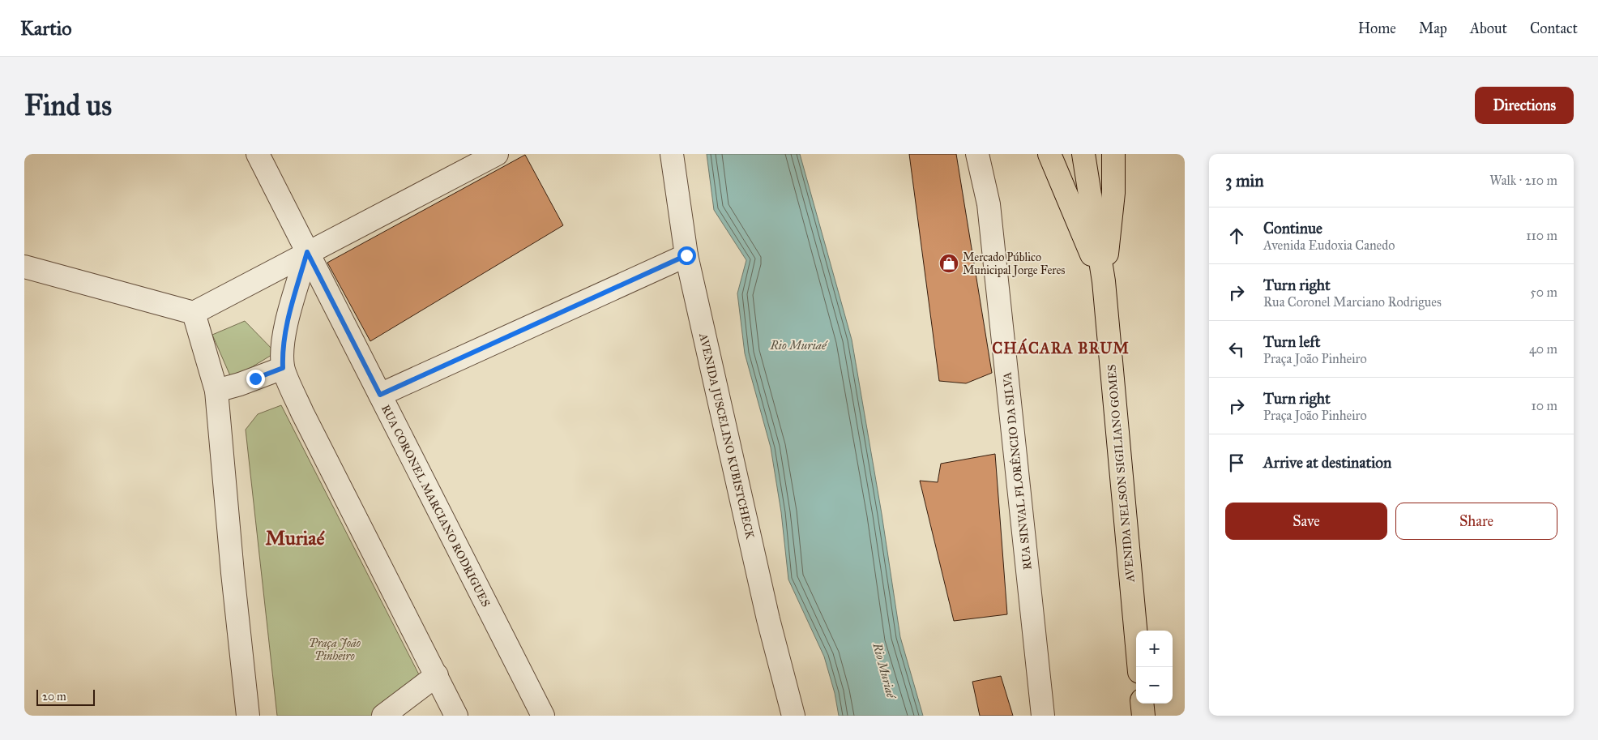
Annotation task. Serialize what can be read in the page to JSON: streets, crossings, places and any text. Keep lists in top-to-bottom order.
{
  "streets": {
    "highway": ["AVENIDA NELSON SIGILIANO GOMES"],
    "street": ["AVENIDA JUSCELINO KUBISTCHECK", "RUA SINVAL FLORÊNCIO DA SILVA", "RUA CORONEL MARCIANO RODRIGUES"]
  },
  "districts": ["CHÁCARA BRUM", "Muriaé"],
  "water": ["Rio Muriaé"],
  "parks": ["Praça João Pinheiro"],
  "places": {
    "shop": ["Mercado Público Municipal Jorge Feres"]
  },
  "scale_bar": "20 m",
  "page": {
    "header": "Kartio",
    "nav": [
      "Home",
      "Map",
      "About",
      "Contact"
    ],
    "buttons": [
      "Directions",
      ["Save", "Share"]
    ],
    "title": "Find us",
    "heading": ["3 min", "Walk · 210 m"],
    "list": [
      ["Continue", "Avenida Eudoxia Canedo", "110 m"],
      ["Turn right", "Rua Coronel Marciano Rodrigues", "50 m"],
      ["Turn left", "Praça João Pinheiro", "40 m"],
      ["Turn right", "Praça João Pinheiro", "10 m"],
      "Arrive at destination"
    ],
    "map_buttons": ["+", "−"],
    "scale": "20 m"
  }
}
